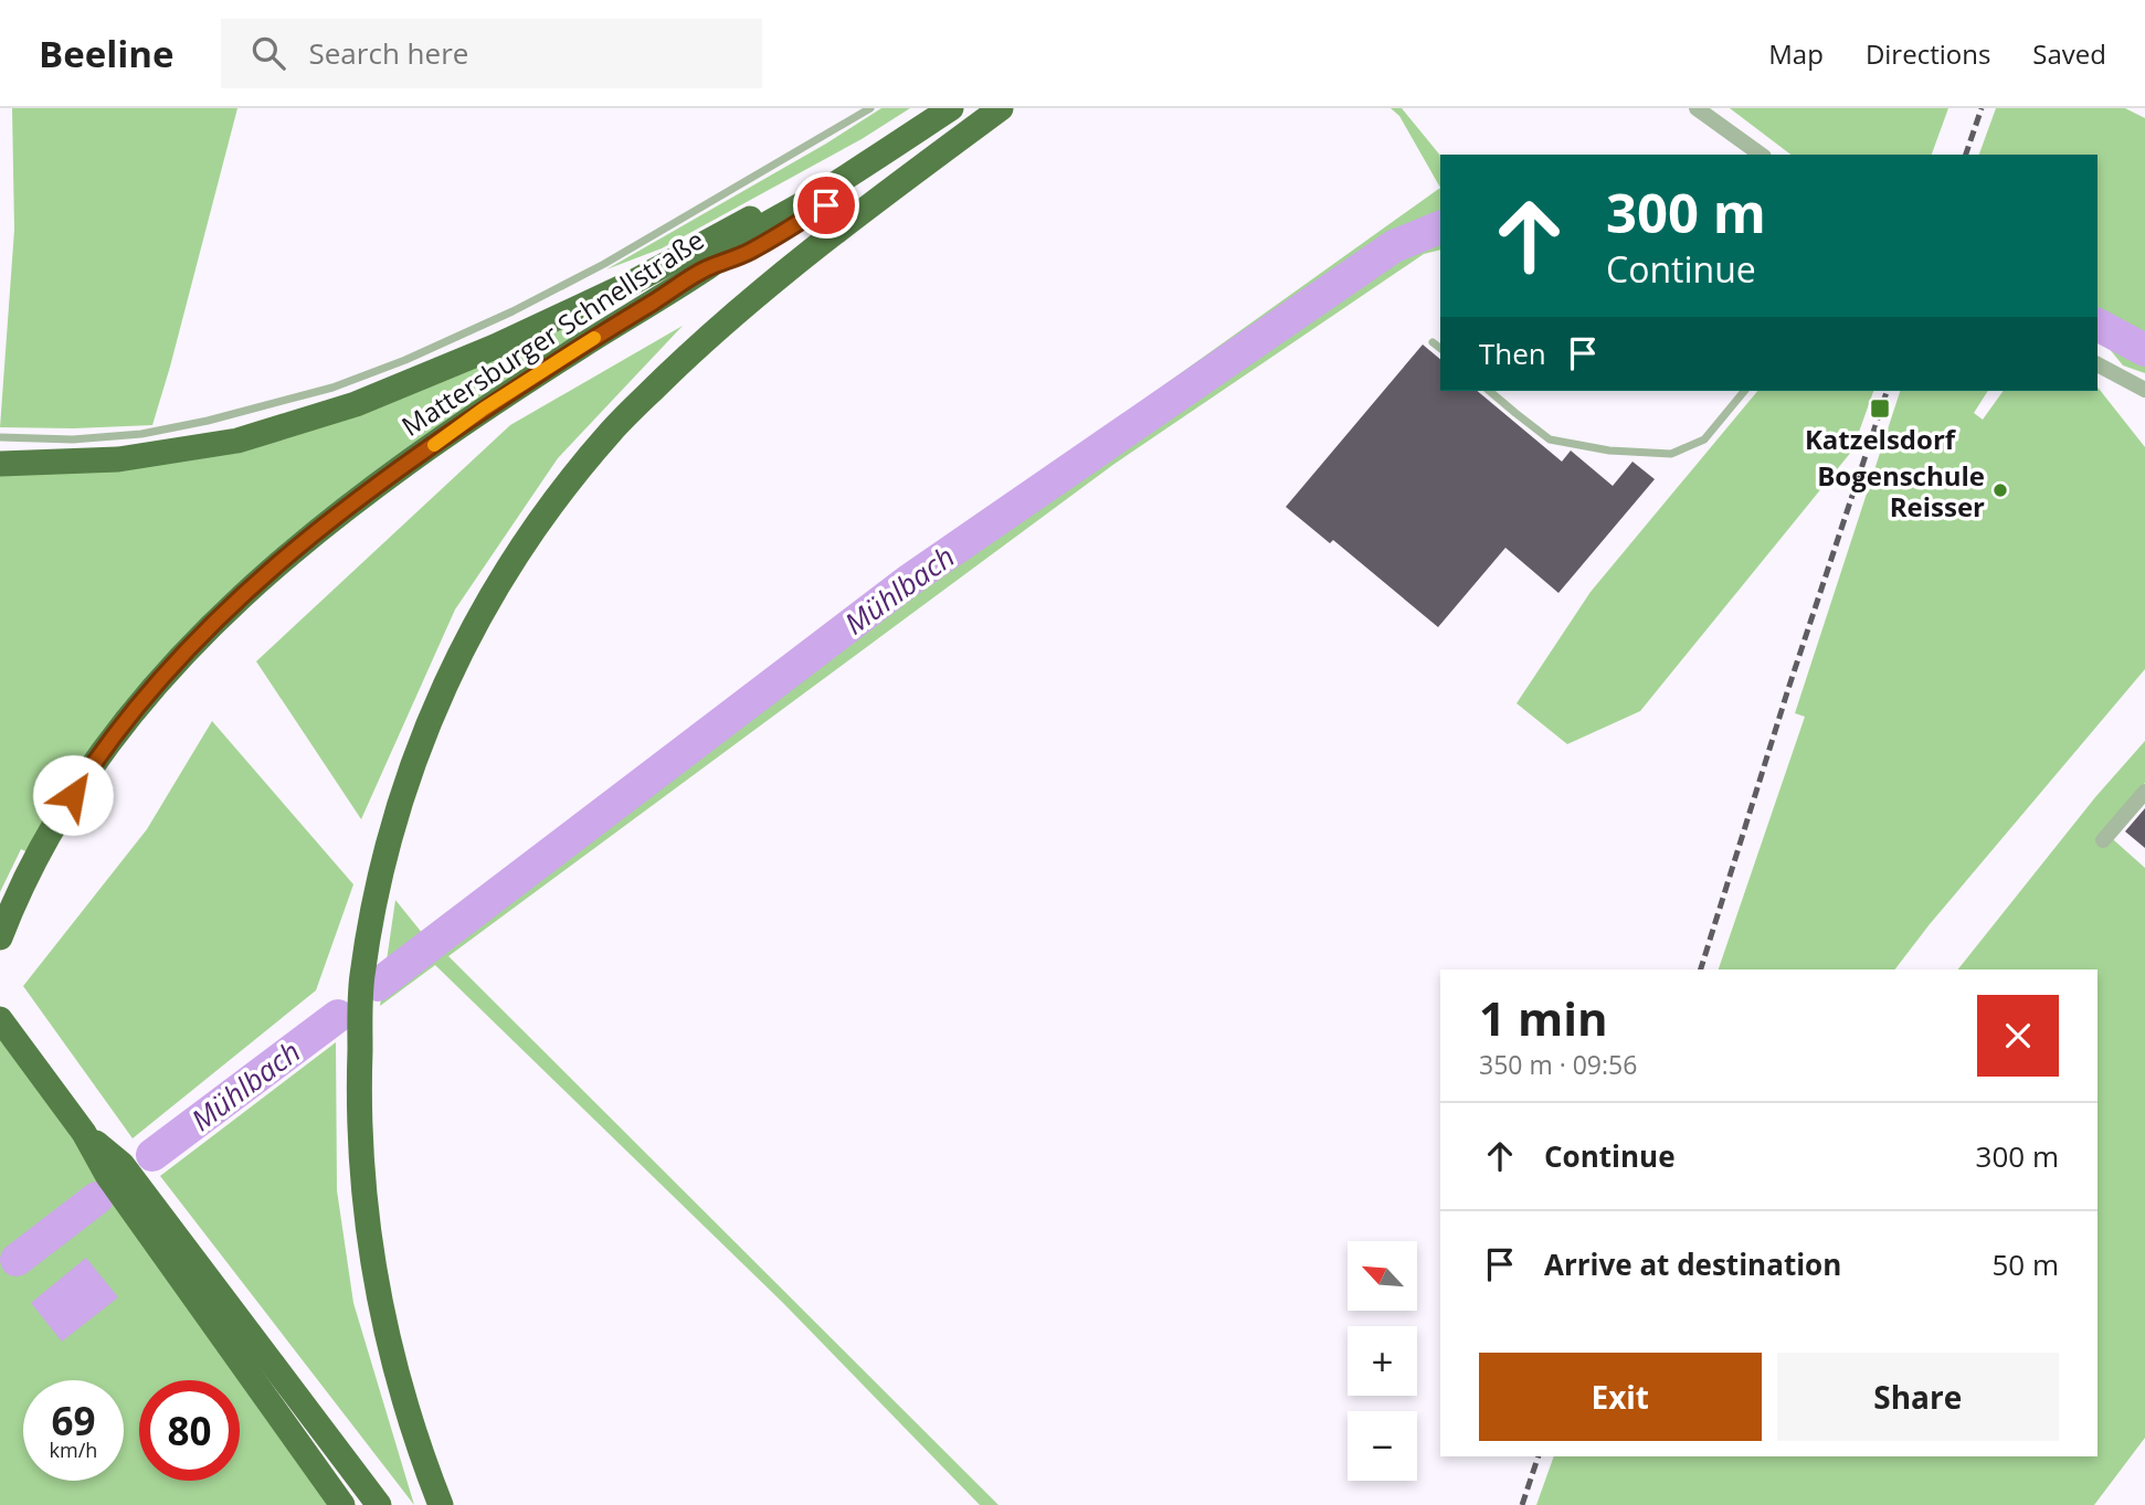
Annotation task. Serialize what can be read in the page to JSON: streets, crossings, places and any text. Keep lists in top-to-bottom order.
{
  "streets": {
    "highway": ["Mattersburger Schnellstraße"]
  },
  "water": ["Mühlbach"],
  "places": {
    "transit": ["Katzelsdorf"],
    "other": ["Bogenschule Reisser"]
  },
  "north": "top left",
  "page": {
    "header": "Beeline",
    "search": "Search here",
    "nav": ["Map", "Directions", "Saved"],
    "turn": ["300 m", "Continue"],
    "then": "Then",
    "heading": ["1 min", "350 m · 09:56"],
    "list": [
      {
        "name": "Continue",
        "value": "300 m"
      },
      {
        "name": "Arrive at destination",
        "value": "50 m"
      }
    ],
    "map_buttons": ["+", "−"],
    "buttons": ["Exit", "Share"],
    "speed": "69 km/h",
    "limit": "80"
  }
}
